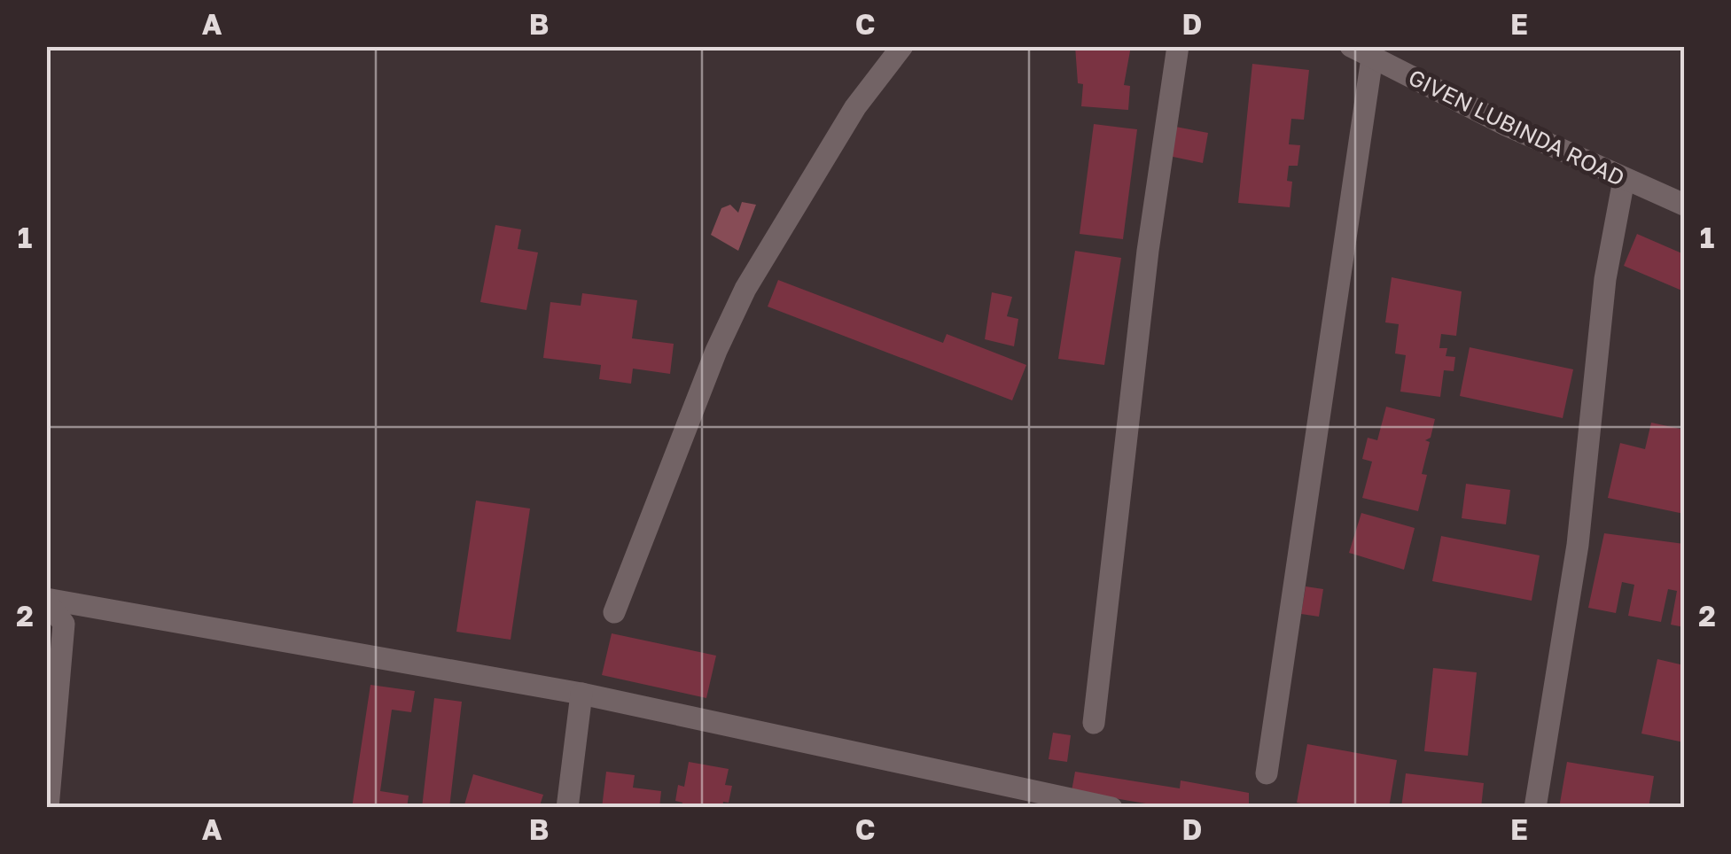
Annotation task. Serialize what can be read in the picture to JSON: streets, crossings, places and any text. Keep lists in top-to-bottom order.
{
  "streets": {
    "street": ["GIVEN LUBINDA ROAD"]
  },
  "grid": {
    "columns": [
      "A",
      "B",
      "C",
      "D",
      "E"
    ],
    "rows": ["1", "2"]
  }
}
